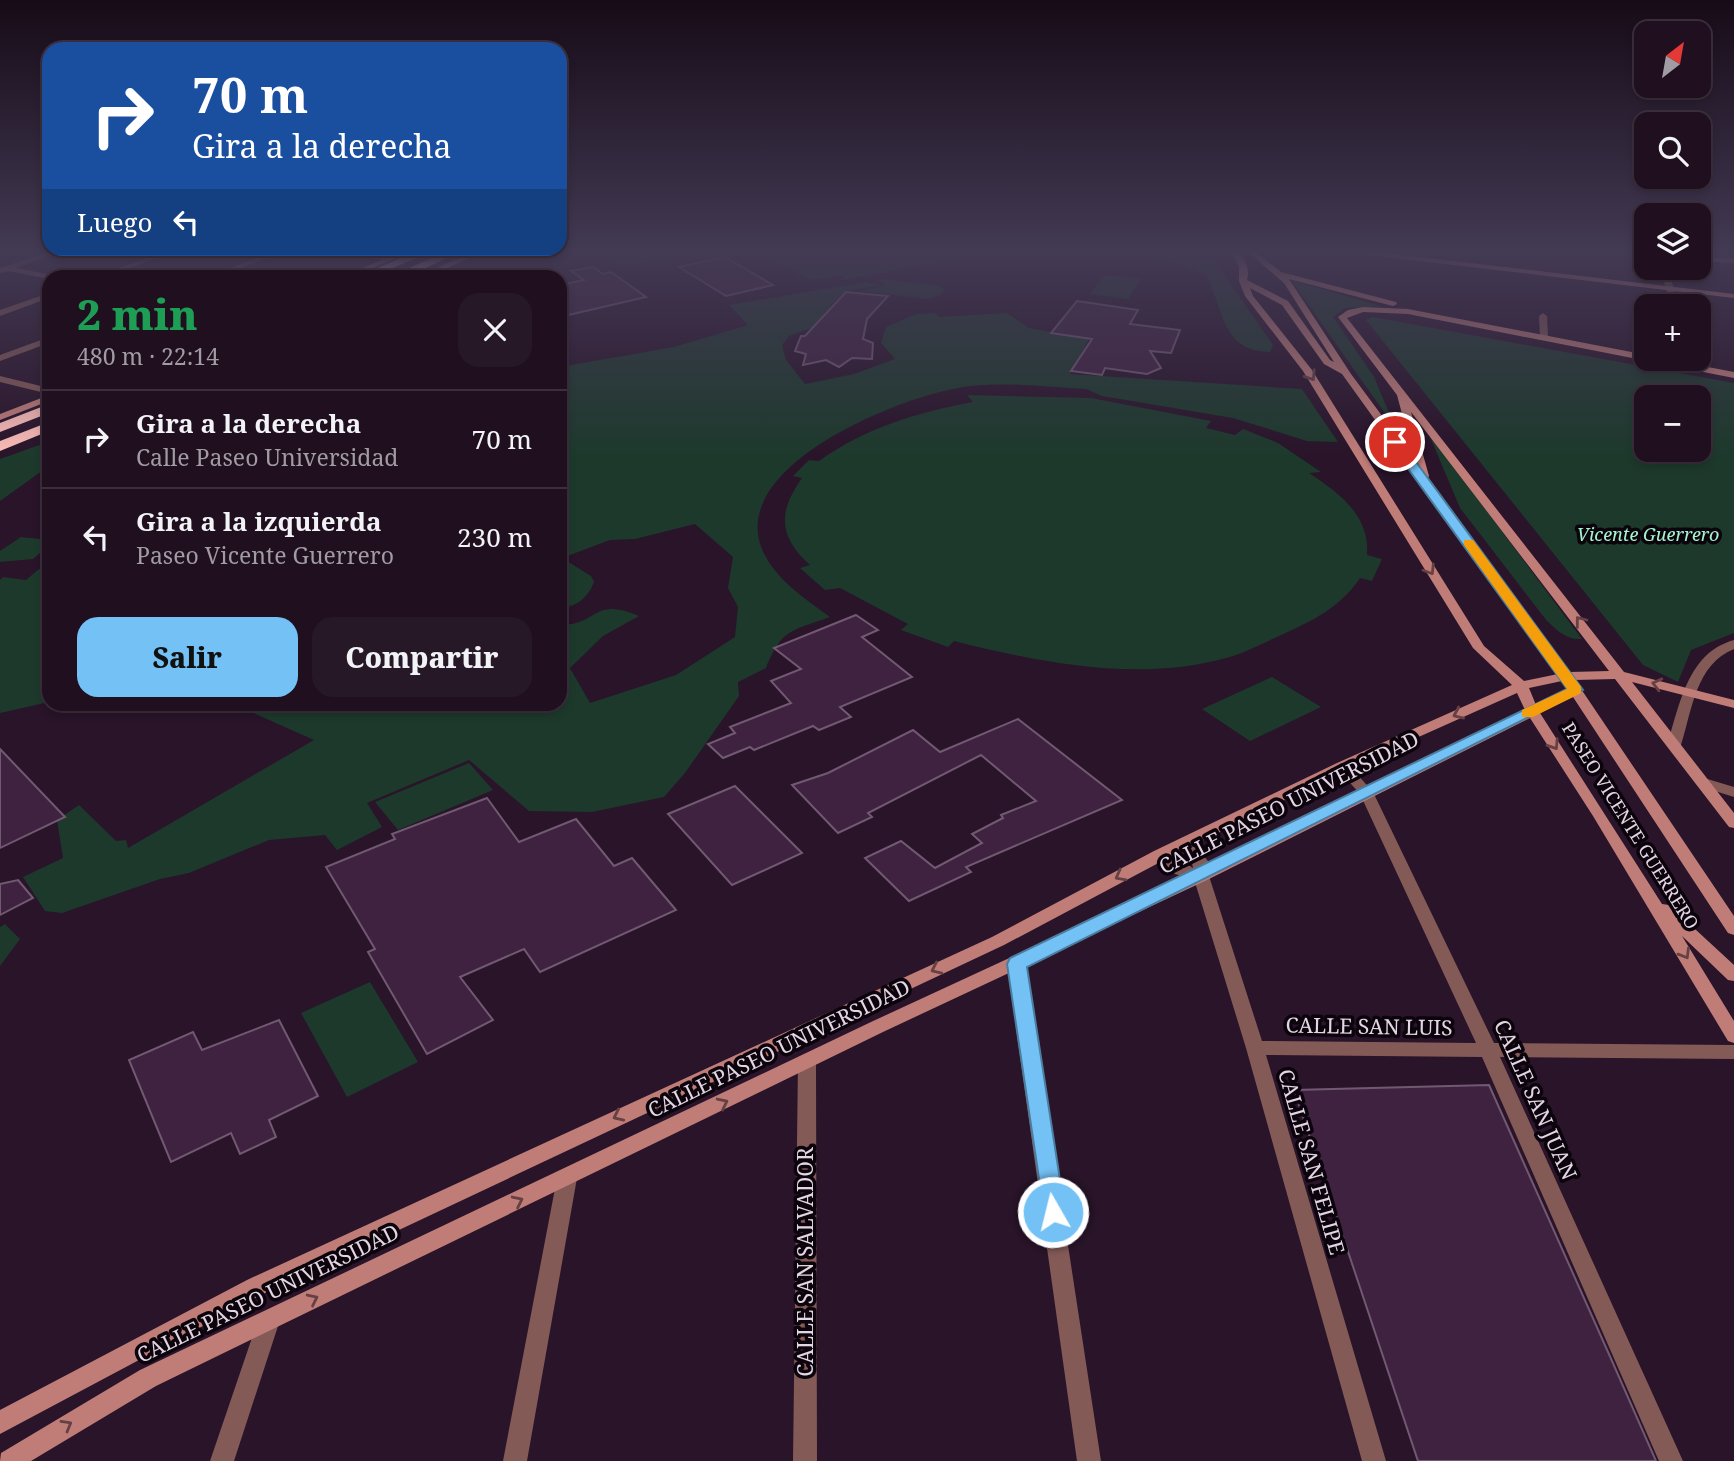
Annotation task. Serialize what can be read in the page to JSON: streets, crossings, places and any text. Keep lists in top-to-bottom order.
{
  "streets": {
    "main road": ["CALLE PASEO UNIVERSIDAD", "PASEO VICENTE GUERRERO"],
    "street": [
      "CALLE SAN LUIS",
      "CALLE SAN JUAN",
      "CALLE SAN FELIPE",
      "CALLE SAN SALVADOR"
    ]
  },
  "crossings": [
    ["CALLE PASEO UNIVERSIDAD", "PASEO VICENTE GUERRERO"],
    ["CALLE PASEO UNIVERSIDAD", "CALLE SAN JUAN"],
    ["CALLE PASEO UNIVERSIDAD", "CALLE SAN FELIPE"],
    ["CALLE PASEO UNIVERSIDAD", "CALLE SAN SALVADOR"],
    ["CALLE SAN LUIS", "CALLE SAN JUAN"],
    ["CALLE SAN LUIS", "CALLE SAN FELIPE"]
  ],
  "parks": ["Vicente Guerrero"],
  "north": "top right",
  "page": {
    "map_buttons": ["+", "−"],
    "turn": ["70 m", "Gira a la derecha"],
    "then": "Luego",
    "heading": ["2 min", "480 m · 22:14"],
    "list": [
      {
        "name": "Gira a la derecha",
        "note": "Calle Paseo Universidad",
        "value": "70 m"
      },
      {
        "name": "Gira a la izquierda",
        "note": "Paseo Vicente Guerrero",
        "value": "230 m"
      }
    ],
    "buttons": ["Salir", "Compartir"]
  }
}
